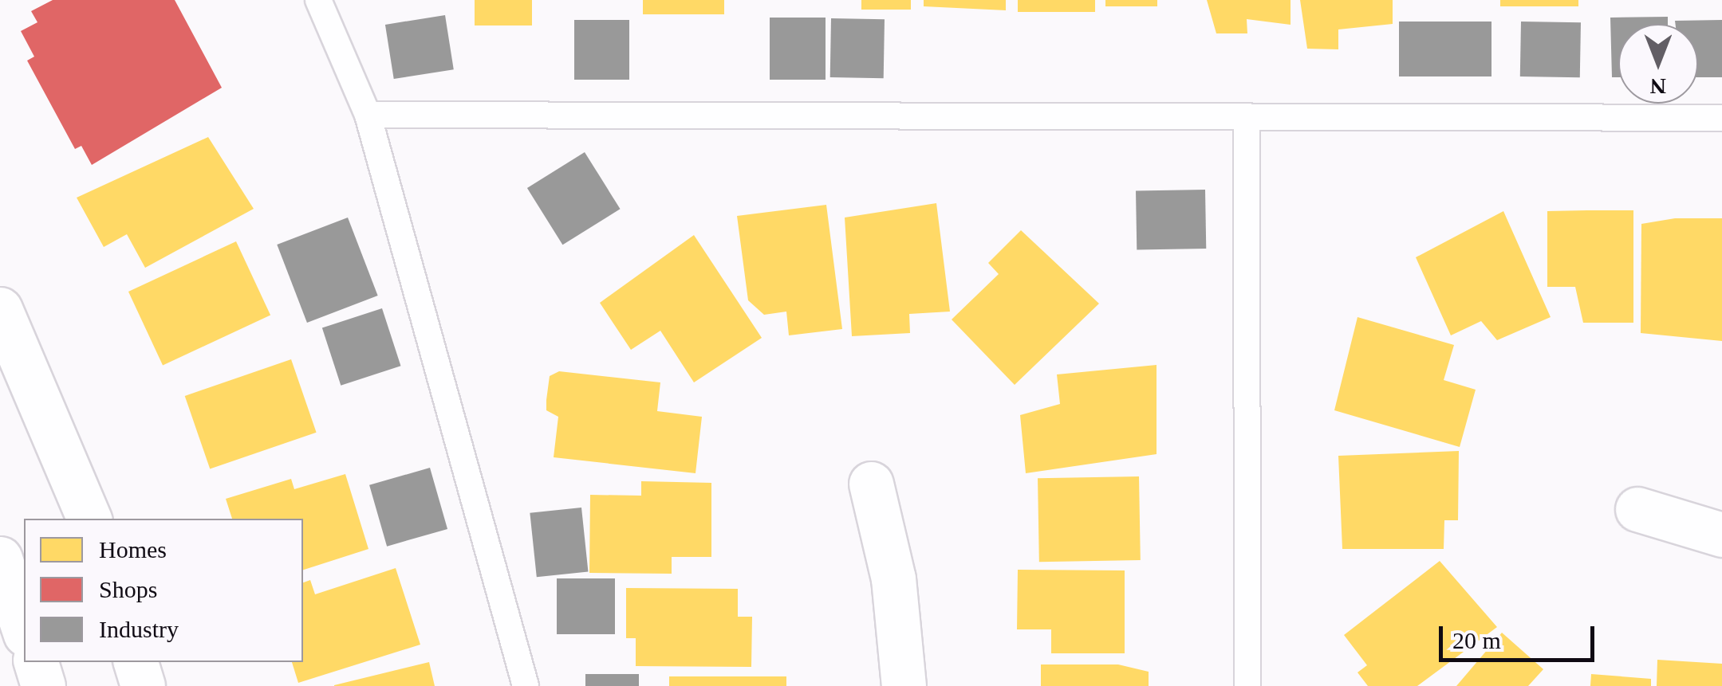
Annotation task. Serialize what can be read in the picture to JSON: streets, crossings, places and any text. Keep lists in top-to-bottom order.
{
  "legend": ["Homes", "Shops", "Industry"],
  "scale_bar": "20 m",
  "north": "bottom"
}
